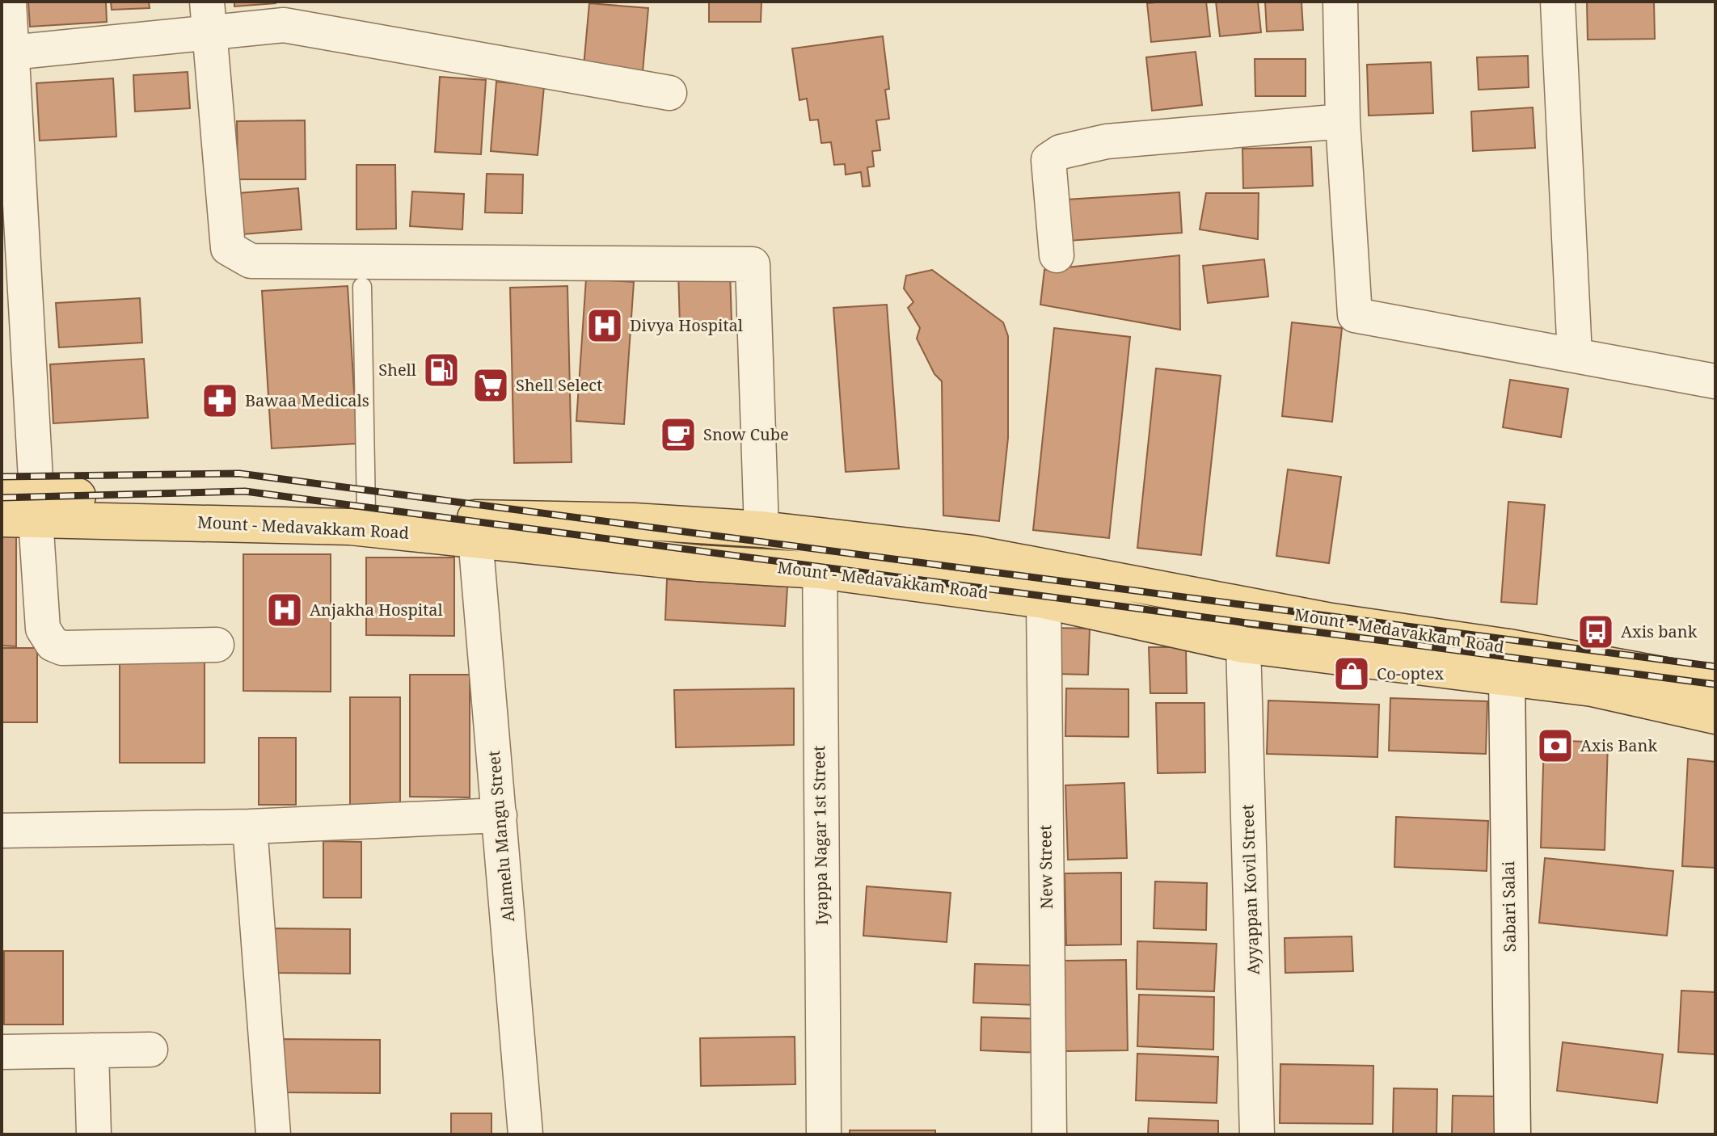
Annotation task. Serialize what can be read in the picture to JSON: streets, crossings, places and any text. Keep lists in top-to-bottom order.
{
  "streets": {
    "main road": ["Mount - Medavakkam Road", "Sabari Salai"],
    "street": [
      "Iyappa Nagar 1st Street",
      "Alamelu Mangu Street",
      "New Street",
      "Ayyappan Kovil Street"
    ]
  },
  "crossings": [
    ["Mount - Medavakkam Road", "Iyappa Nagar 1st Street"],
    ["Mount - Medavakkam Road", "Alamelu Mangu Street"],
    ["Mount - Medavakkam Road", "New Street"],
    ["Mount - Medavakkam Road", "Ayyappan Kovil Street"],
    ["Mount - Medavakkam Road", "Sabari Salai"]
  ],
  "places": {
    "hospital": ["Divya Hospital", "Anjakha Hospital"],
    "fuel station": ["Shell"],
    "supermarket": ["Shell Select"],
    "pharmacy": ["Bawaa Medicals"],
    "cafe": ["Snow Cube"],
    "bus stop": ["Axis bank"],
    "shop": ["Co-optex"],
    "bank": ["Axis Bank"]
  }
}
